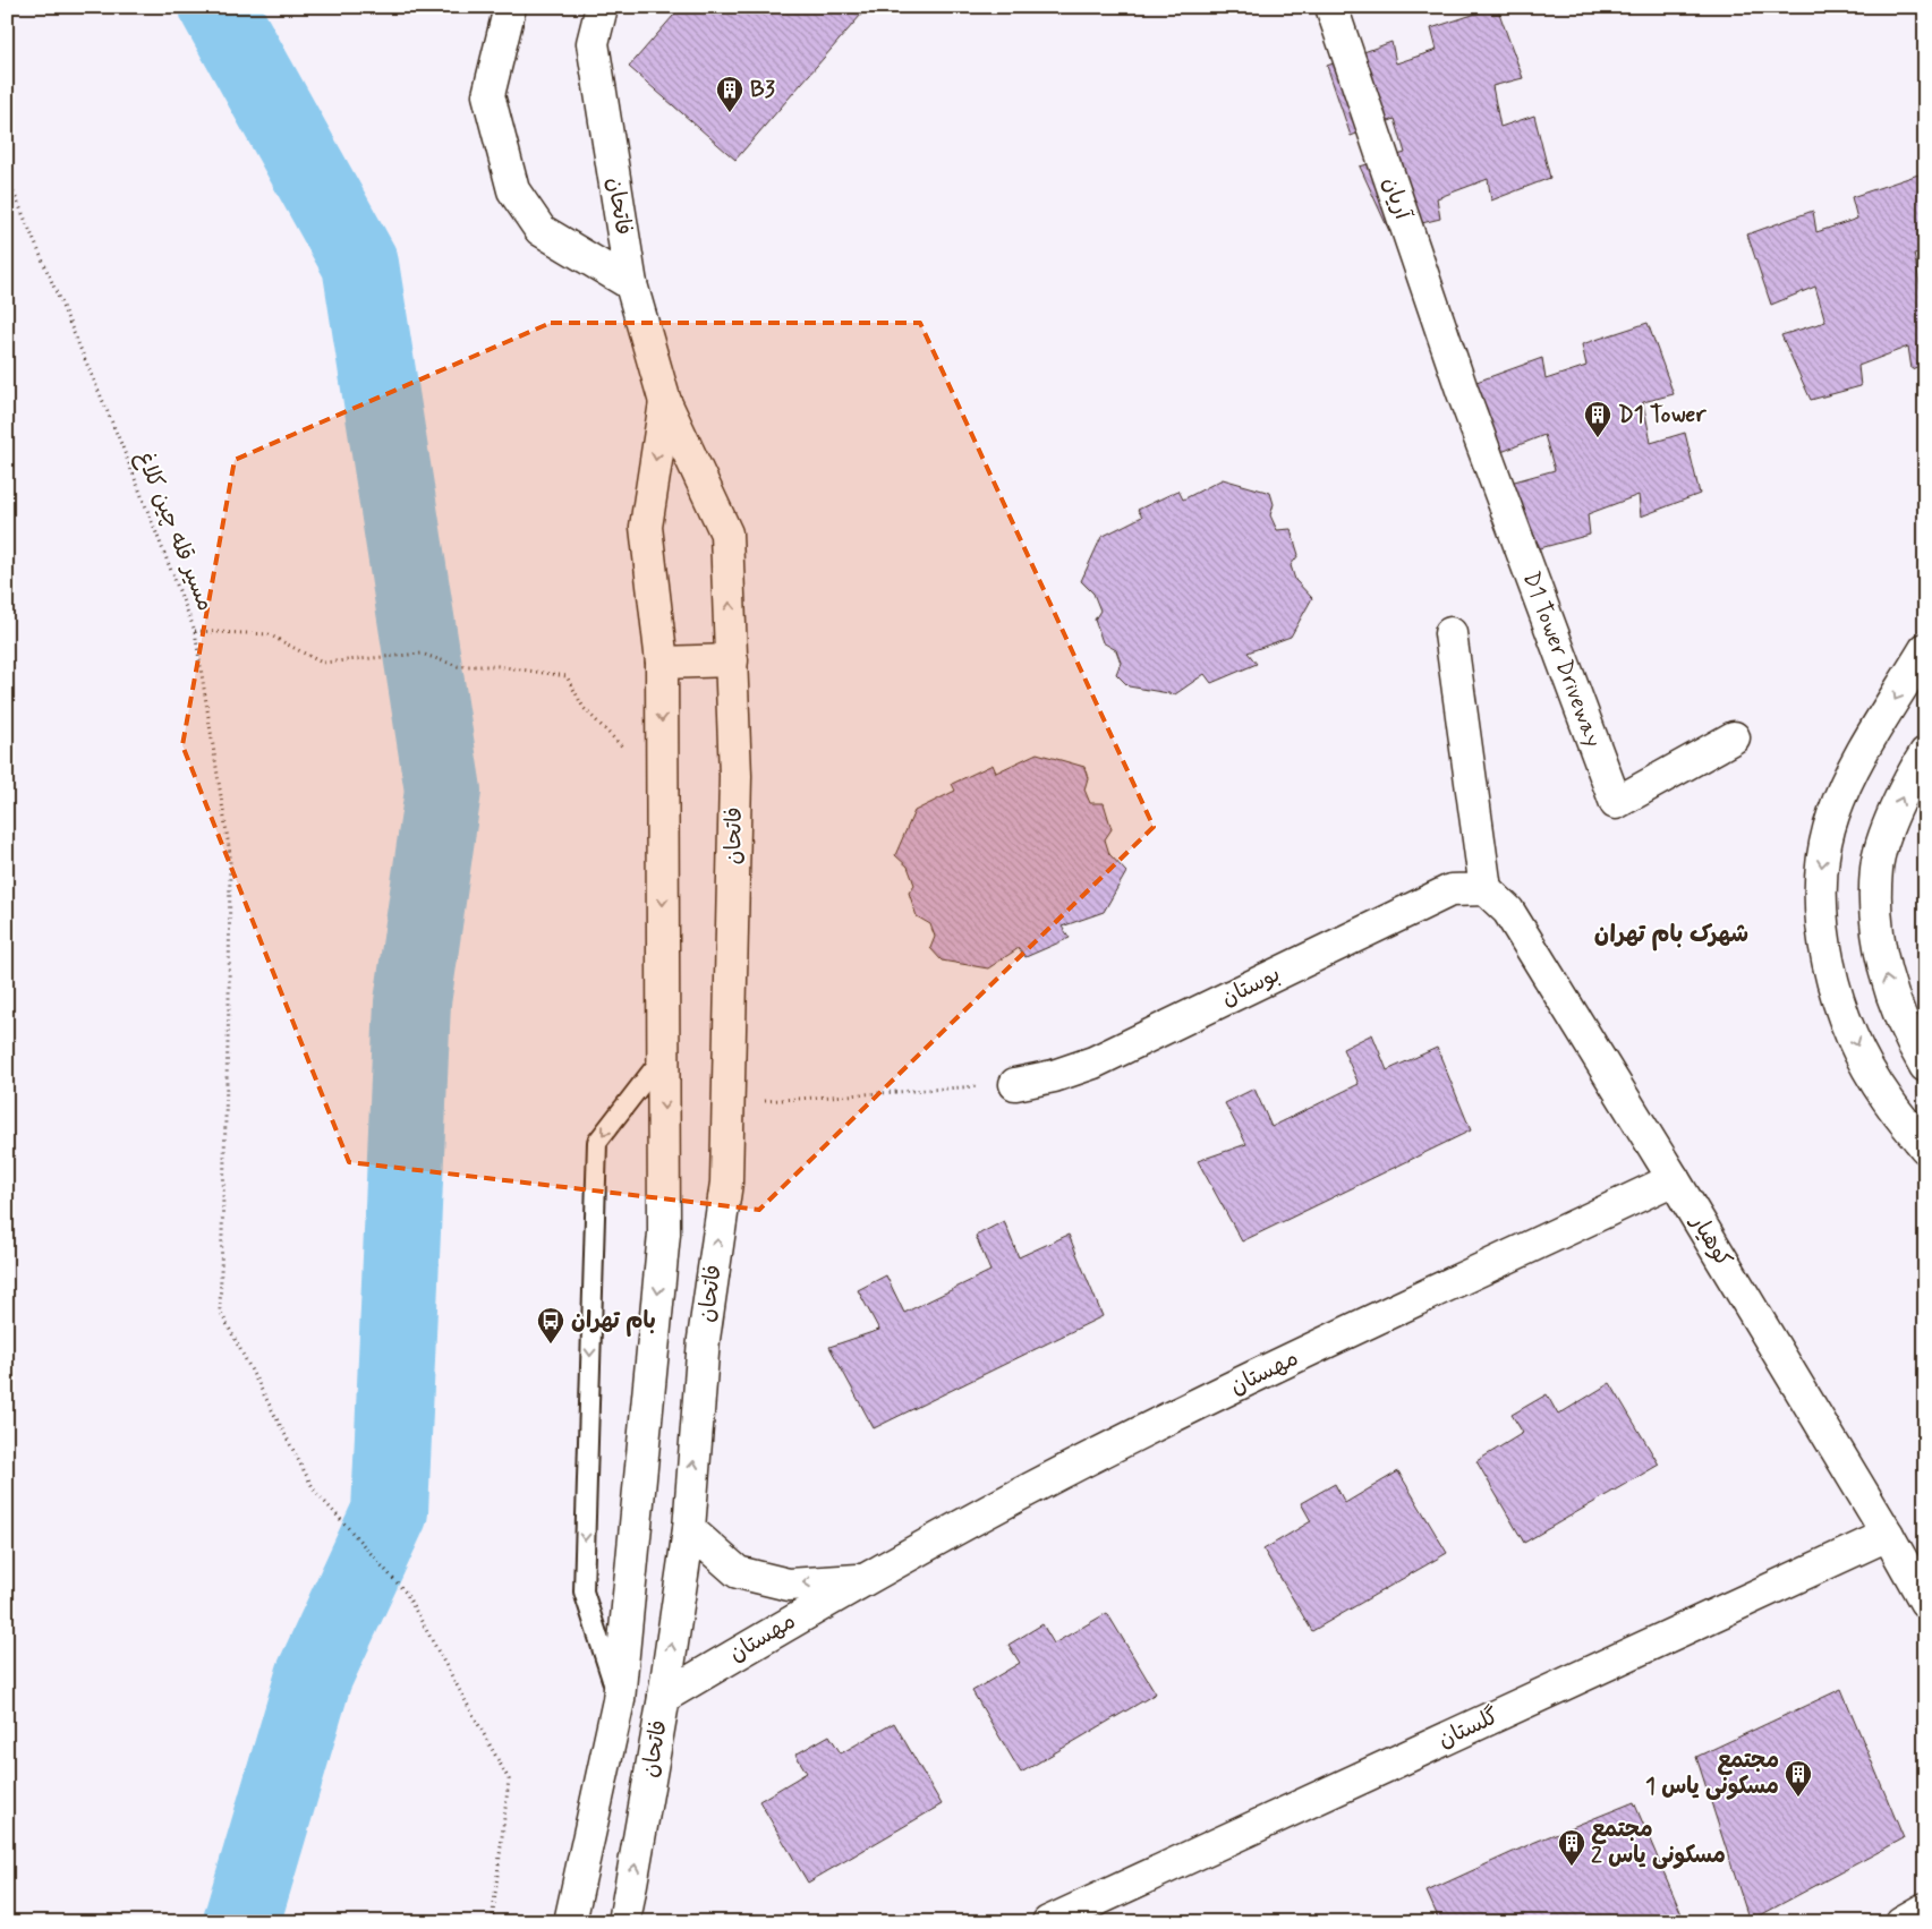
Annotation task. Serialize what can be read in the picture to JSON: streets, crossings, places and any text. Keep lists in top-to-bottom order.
{
  "streets": {
    "street": [
      "آریان",
      "فاتحان",
      "D1 Tower Driveway",
      "بوستان",
      "کوهیار",
      "مهستان",
      "گلستان"
    ],
    "path": ["مسیر قله چین کلاغ"]
  },
  "crossings": [
    ["آریان", "D1 Tower Driveway"],
    ["فاتحان", "مسیر قله چین کلاغ"],
    ["فاتحان", "مهستان"],
    ["بوستان", "کوهیار"],
    ["کوهیار", "مهستان"],
    ["کوهیار", "گلستان"]
  ],
  "districts": ["شهرک بام تهران"],
  "places": {
    "building": [
      "B3",
      "D1 Tower",
      "مجتمع مسکونی یاس 1",
      "مجتمع مسکونی یاس 2"
    ],
    "bus stop": ["بام تهران"]
  }
}
